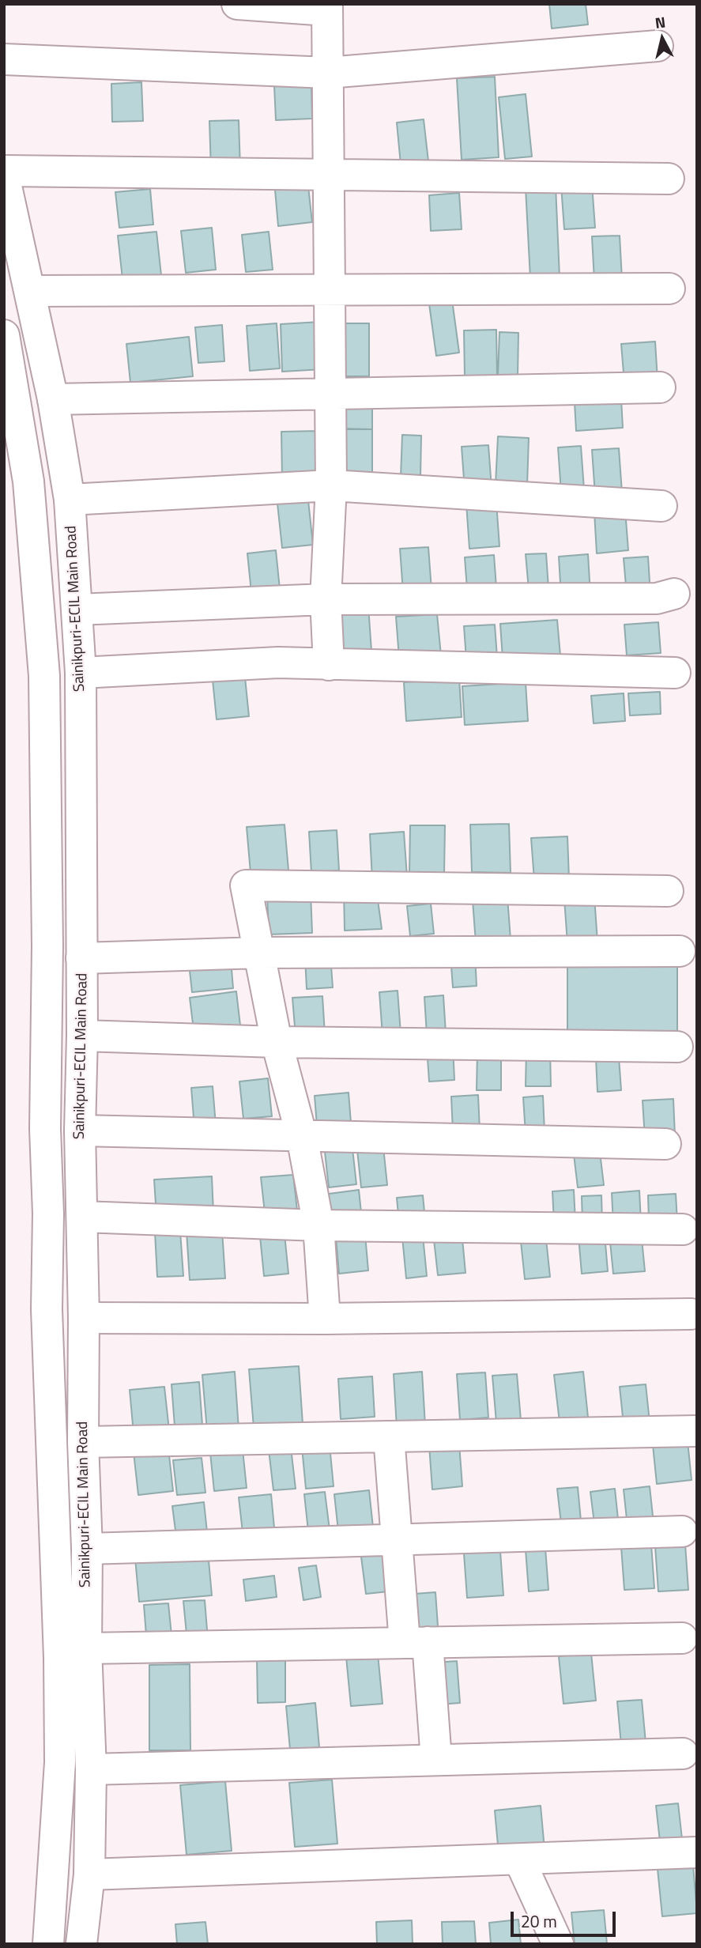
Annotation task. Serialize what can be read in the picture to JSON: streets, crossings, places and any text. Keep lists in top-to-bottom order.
{
  "streets": {
    "street": ["Sainikpuri-ECIL Main Road"]
  },
  "scale_bar": "20 m",
  "north": "top"
}
